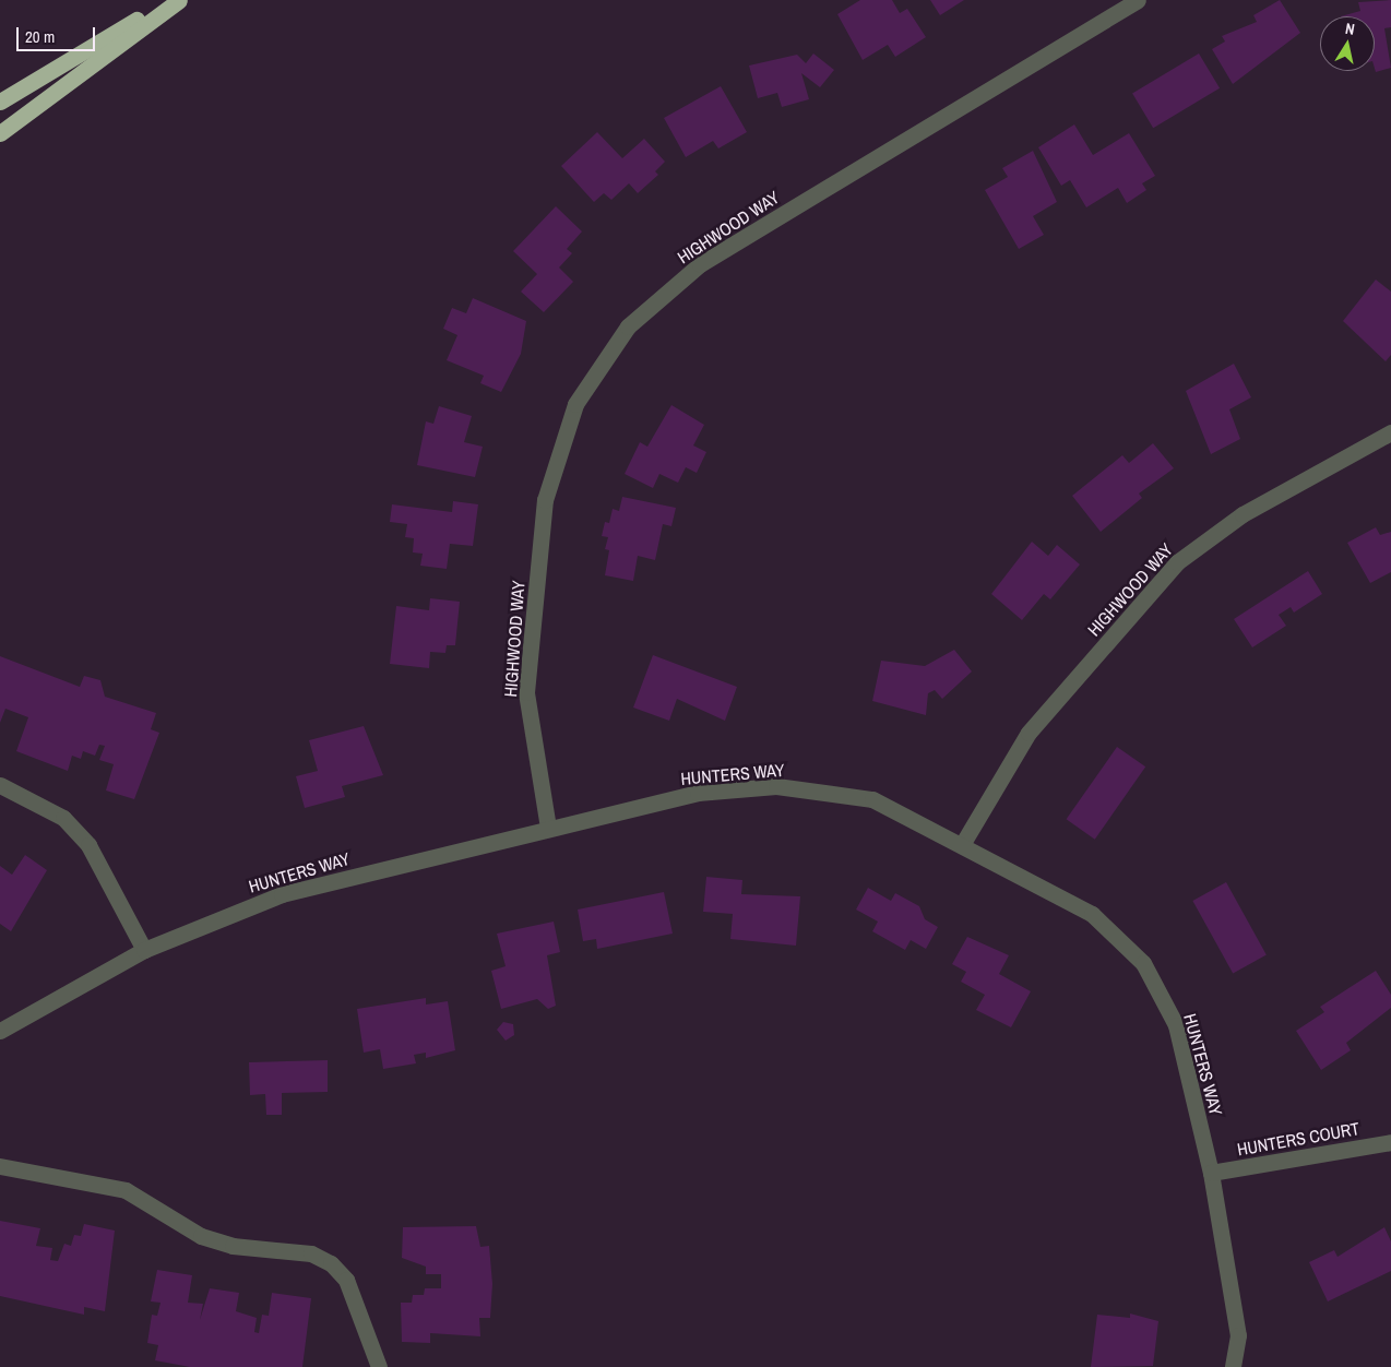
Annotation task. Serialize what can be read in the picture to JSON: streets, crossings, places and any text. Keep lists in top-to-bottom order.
{
  "streets": {
    "street": ["HIGHWOOD WAY", "HUNTERS WAY", "HUNTERS COURT"]
  },
  "crossings": [
    ["HIGHWOOD WAY", "HUNTERS WAY"],
    ["HUNTERS WAY", "HUNTERS COURT"]
  ],
  "scale_bar": "20 m",
  "north": "top"
}
